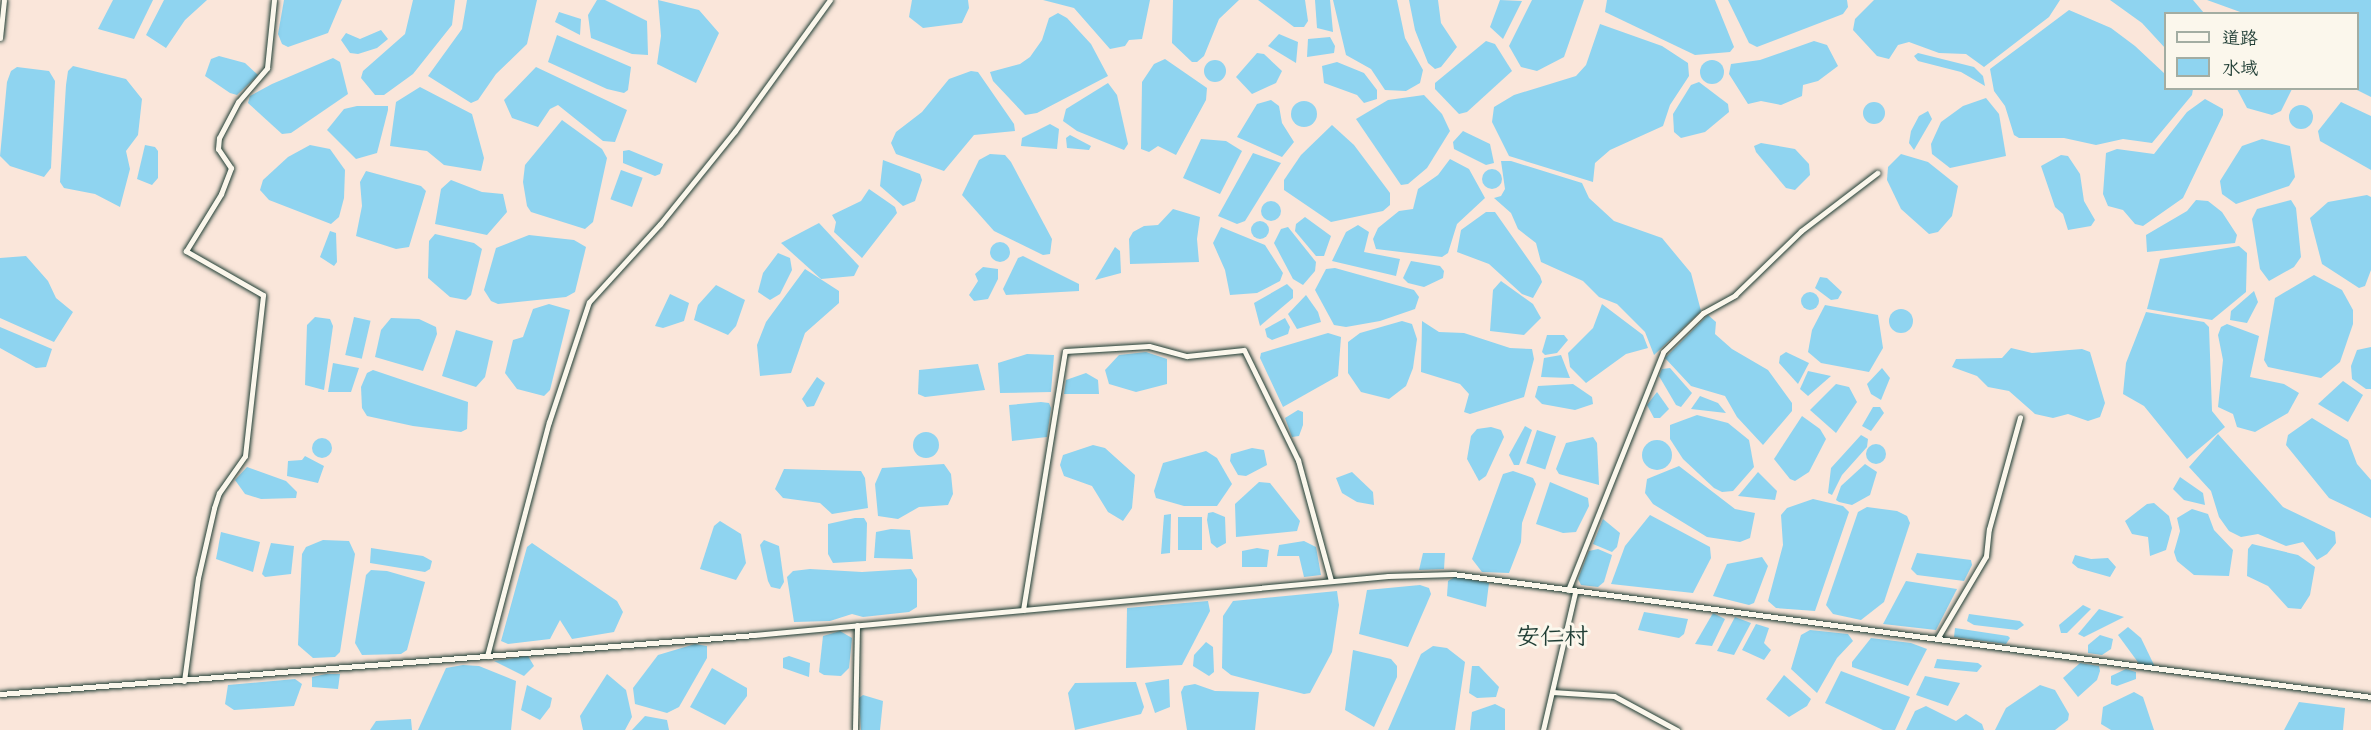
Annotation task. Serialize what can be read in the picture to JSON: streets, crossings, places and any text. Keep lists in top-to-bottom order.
{
  "districts": ["安仁村"],
  "legend": ["道路", "水域"]
}
